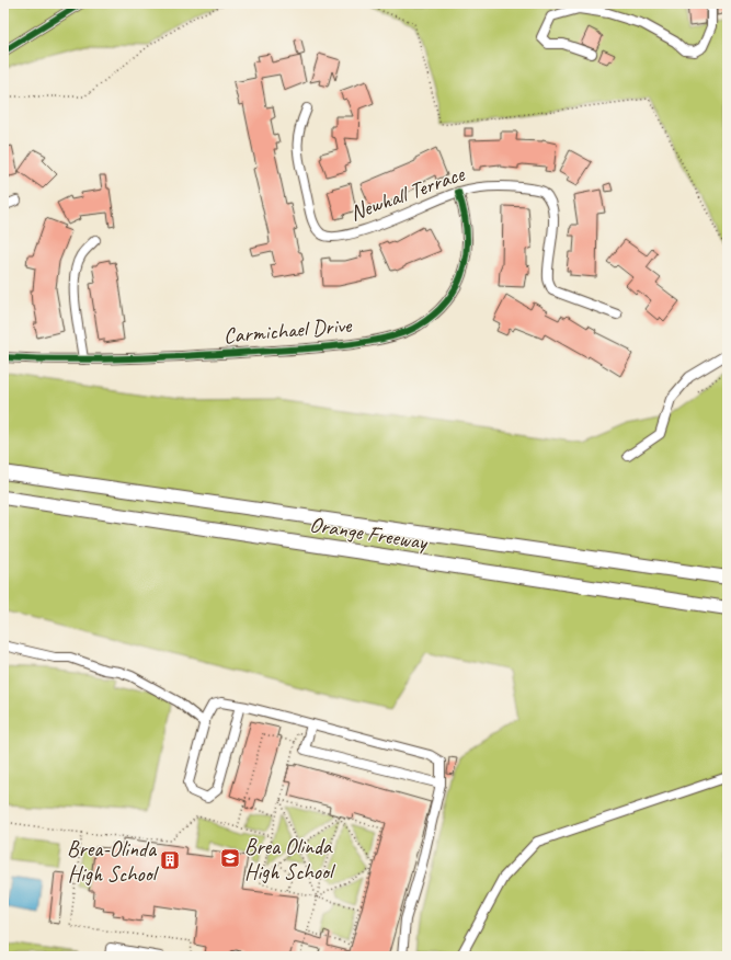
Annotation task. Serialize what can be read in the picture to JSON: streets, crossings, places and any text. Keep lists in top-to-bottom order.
{
  "streets": {
    "highway": ["Orange Freeway"],
    "street": ["Newhall Terrace", "Carmichael Drive"]
  },
  "crossings": [
    ["Newhall Terrace", "Carmichael Drive"]
  ],
  "places": {
    "school or university": ["Brea Olinda High School"],
    "building": ["Brea-Olinda High School"]
  }
}
